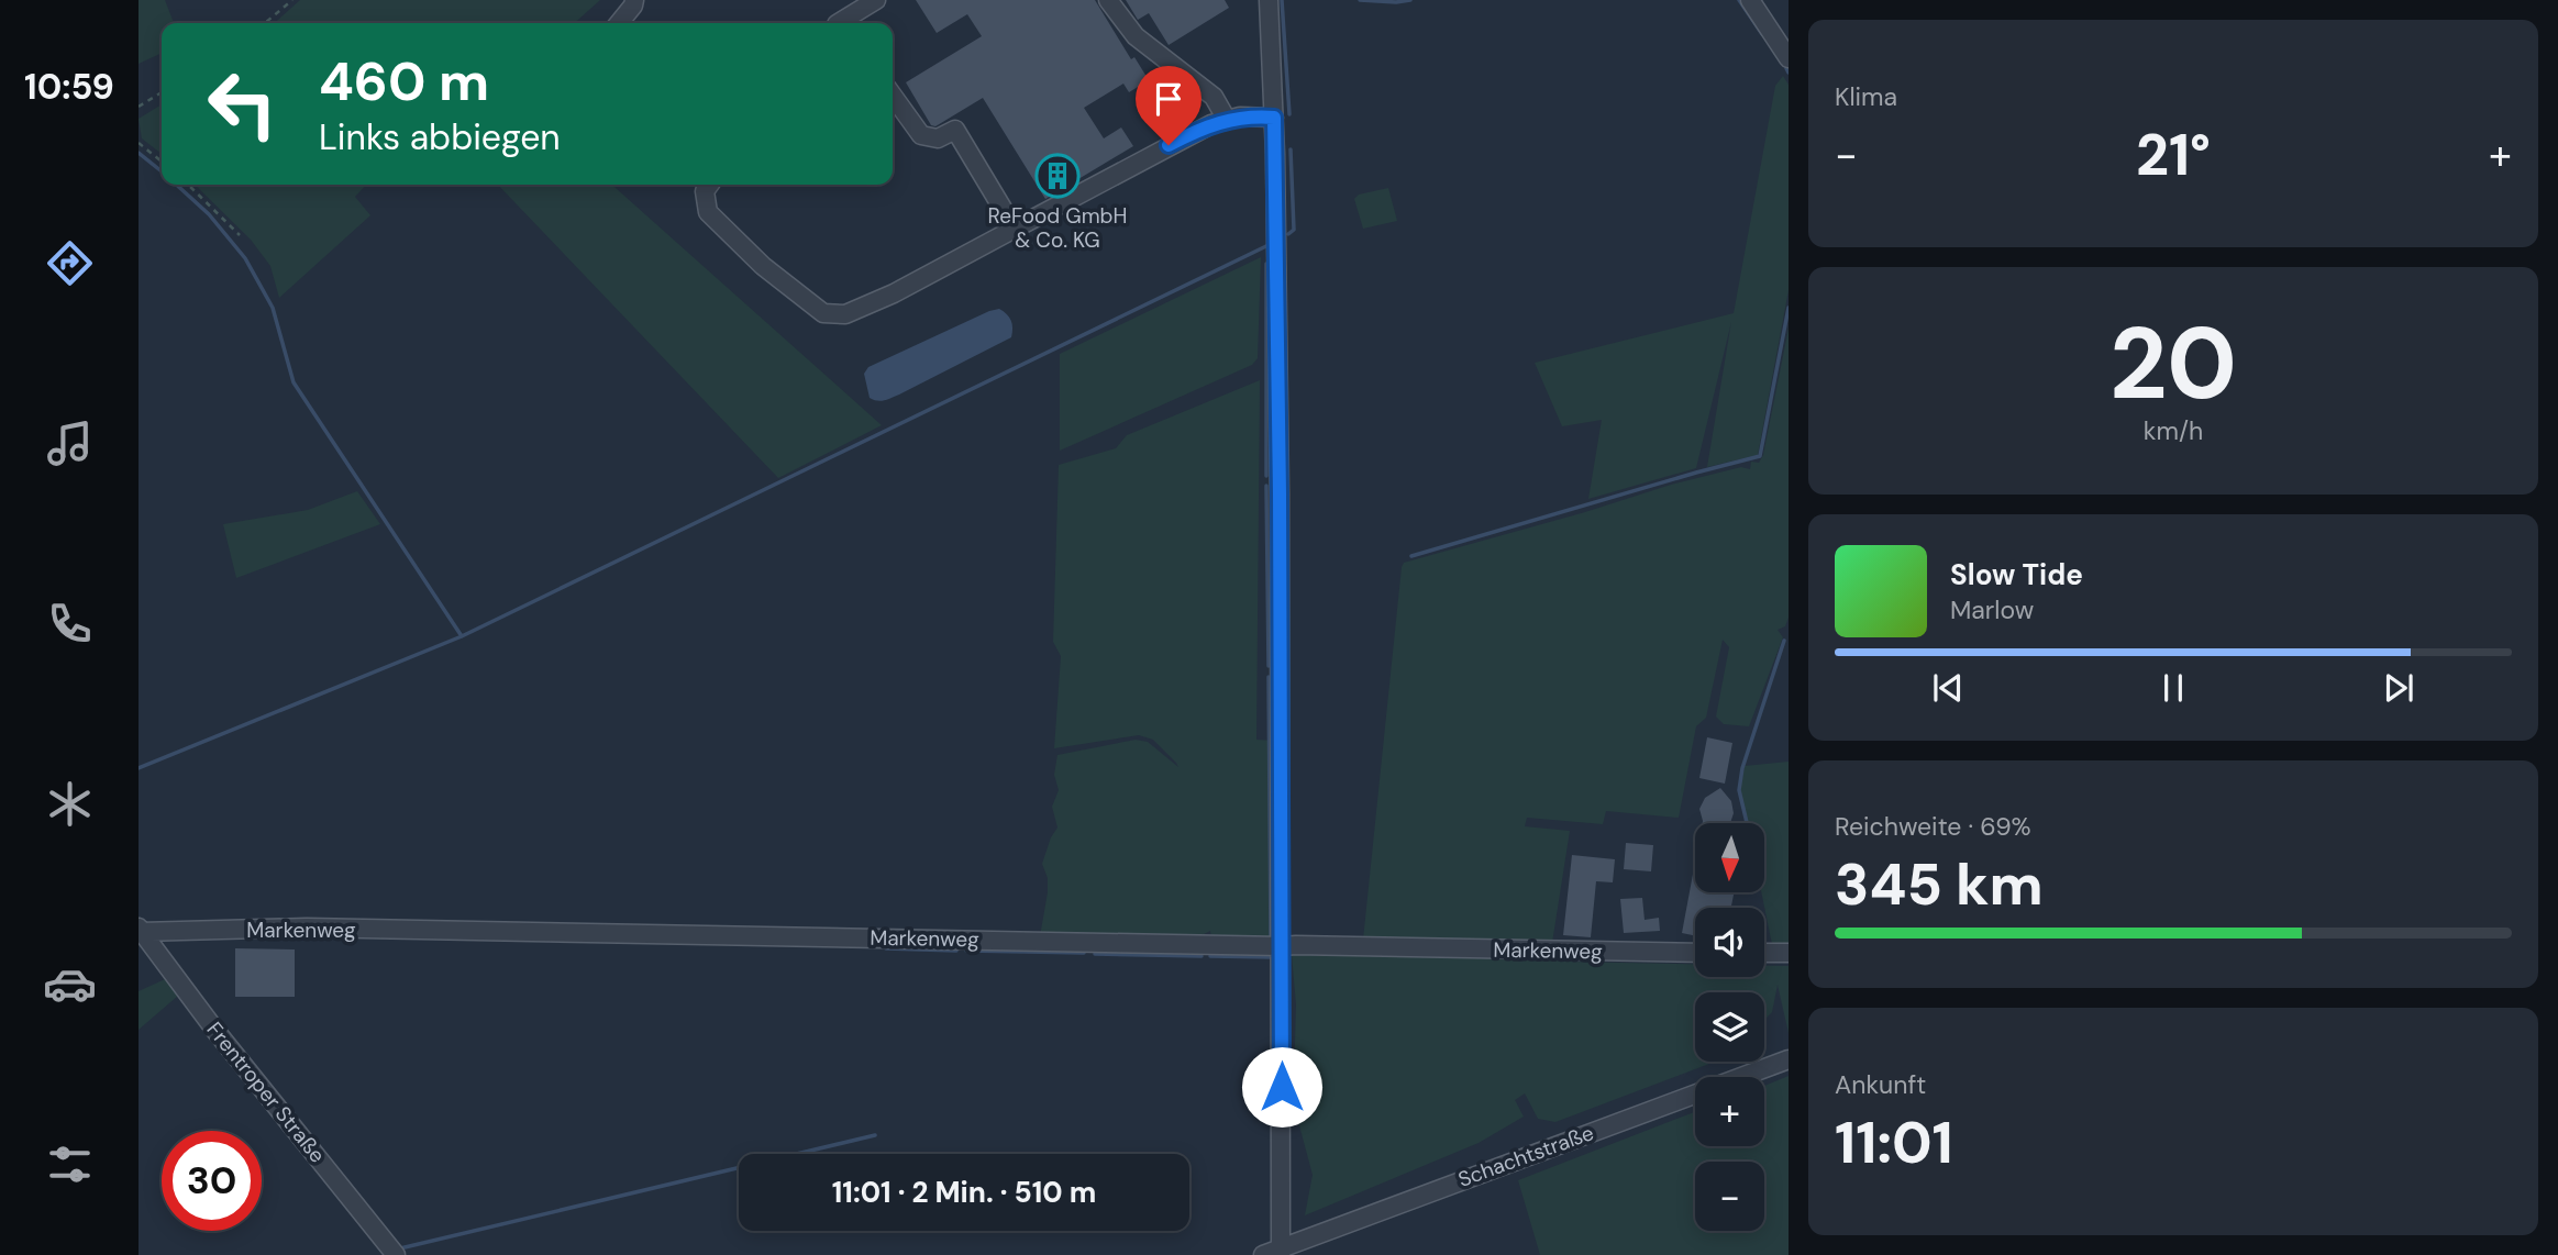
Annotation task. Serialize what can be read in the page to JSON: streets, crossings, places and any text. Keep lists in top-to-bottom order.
{
  "streets": {
    "street": ["Markenweg", "Frentroper Straße", "Schachtstraße"]
  },
  "crossings": [
    ["Markenweg", "Frentroper Straße"]
  ],
  "places": {
    "building": ["ReFood GmbH & Co. KG"]
  },
  "north": "bottom",
  "page": {
    "tabs": "10:59",
    "tile": [
      "Klima",
      ["20", "km/h"],
      ["Reichweite · 69%", "345 km"],
      ["Ankunft", "11:01"]
    ],
    "turn": ["460 m", "Links abbiegen"],
    "heat": ["−", "21°", "+"],
    "song": ["Slow Tide", "Marlow"],
    "map_buttons": ["+", "−"],
    "limit": "30",
    "trip": "11:01 · 2 Min. · 510 m"
  }
}
